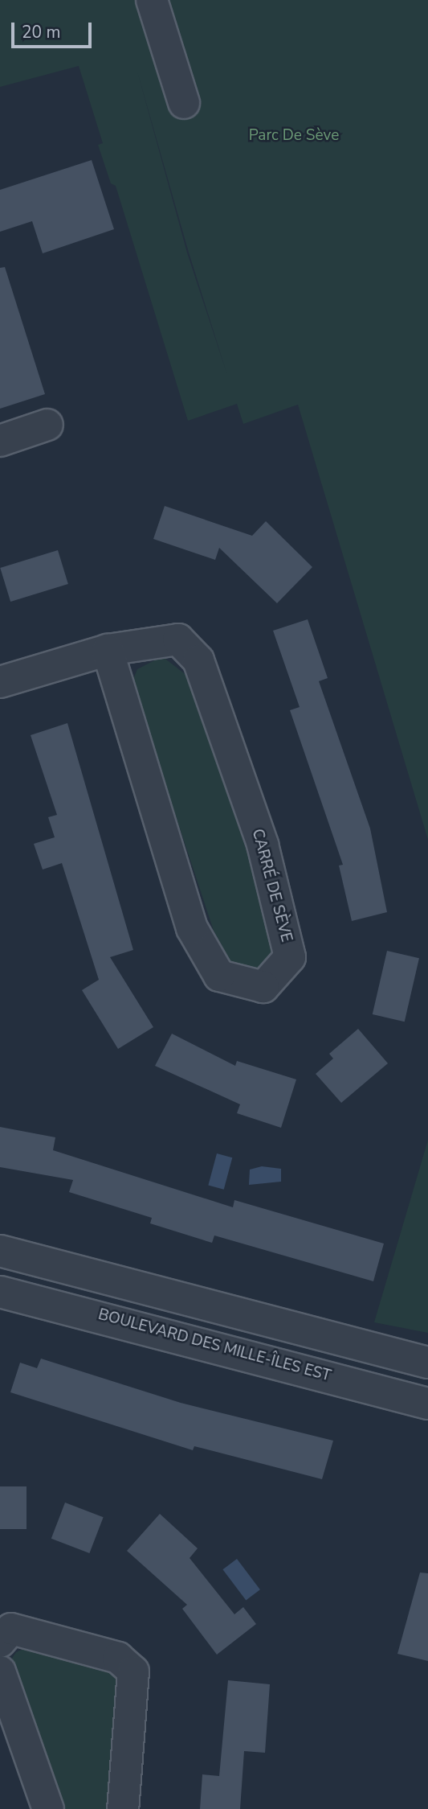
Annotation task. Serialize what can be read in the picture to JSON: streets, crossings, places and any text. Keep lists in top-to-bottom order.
{
  "streets": {
    "street": ["CARRÉ DE SÈVE", "BOULEVARD DES MILLE-ÎLES EST"]
  },
  "parks": ["Parc De Sève"],
  "scale_bar": "20 m"
}
